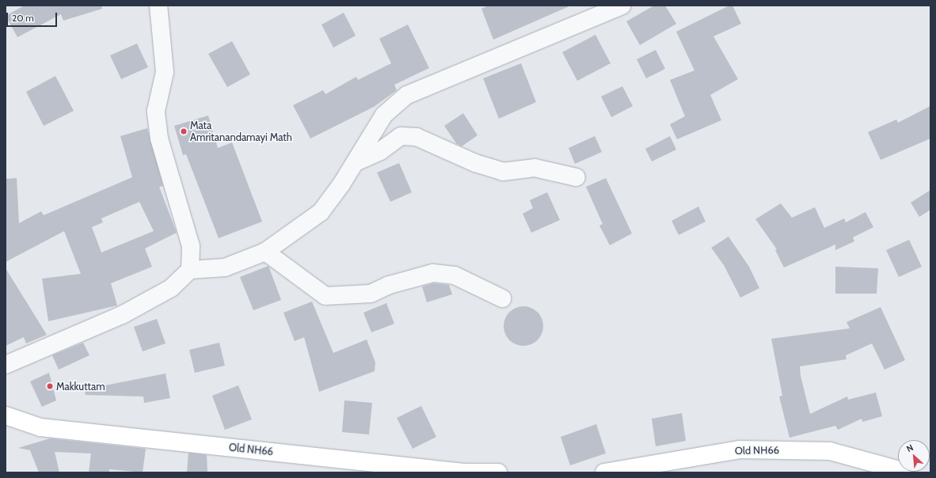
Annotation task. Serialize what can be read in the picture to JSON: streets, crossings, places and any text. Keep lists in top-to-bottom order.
{
  "streets": {
    "main road": ["Old NH66"]
  },
  "places": ["Mata Amritanandamayi Math", "Makkuttam"],
  "scale_bar": "20 m",
  "north": "top left"
}
